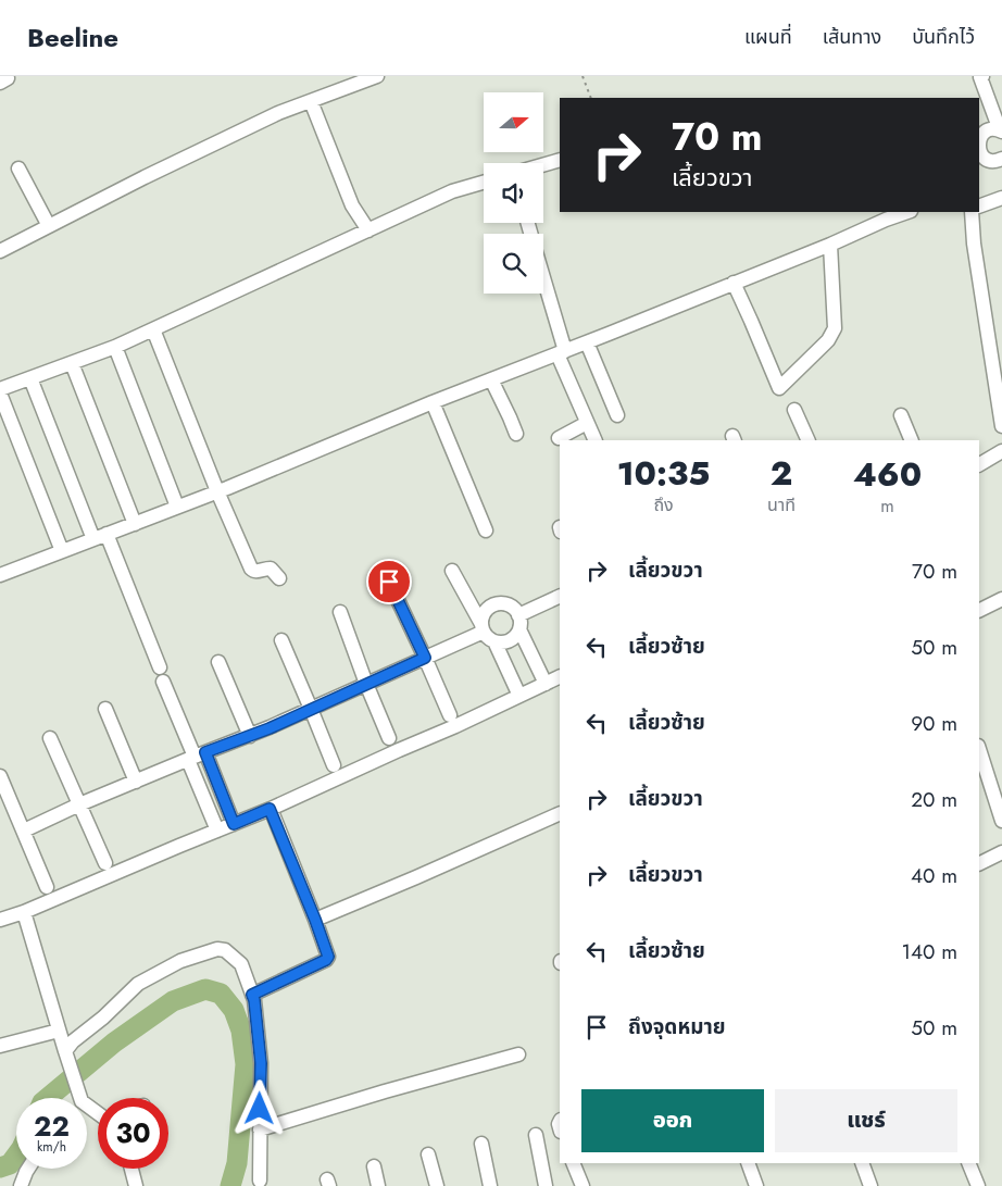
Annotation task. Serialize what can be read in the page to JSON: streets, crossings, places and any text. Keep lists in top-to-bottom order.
{
  "north": "right",
  "page": {
    "header": "Beeline",
    "nav": ["แผนที่", "เส้นทาง", "บันทึกไว้"],
    "turn": ["70 m", "เลี้ยวขวา"],
    "eta": [
      "10:35",
      "ถึง",
      "2",
      "นาที",
      "460",
      "m"
    ],
    "list": [
      {
        "name": "เลี้ยวขวา",
        "value": "70 m"
      },
      {
        "name": "เลี้ยวซ้าย",
        "value": "50 m"
      },
      {
        "name": "เลี้ยวซ้าย",
        "value": "90 m"
      },
      {
        "name": "เลี้ยวขวา",
        "value": "20 m"
      },
      {
        "name": "เลี้ยวขวา",
        "value": "40 m"
      },
      {
        "name": "เลี้ยวซ้าย",
        "value": "140 m"
      },
      {
        "name": "ถึงจุดหมาย",
        "value": "50 m"
      }
    ],
    "buttons": ["ออก", "แชร์"],
    "speed": "22 km/h",
    "limit": "30"
  }
}
